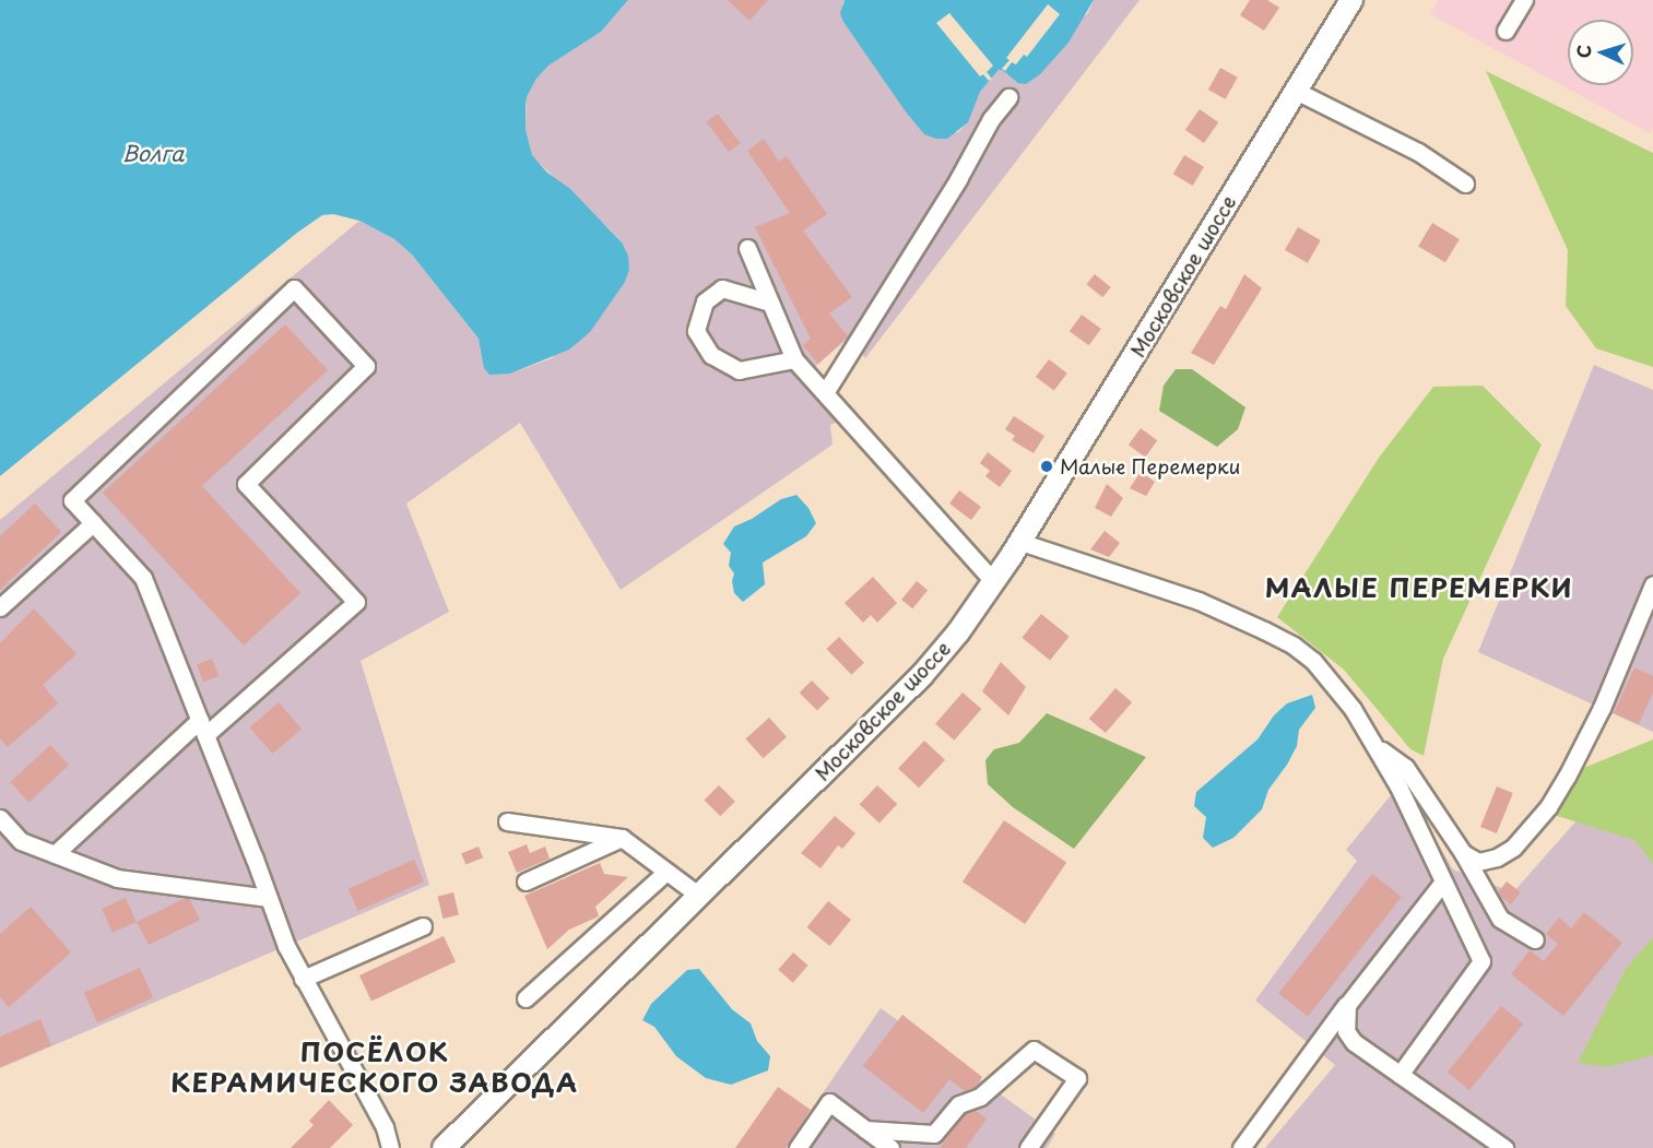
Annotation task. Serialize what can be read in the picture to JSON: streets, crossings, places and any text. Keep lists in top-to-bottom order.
{
  "streets": {
    "main road": ["Московское шоссе"]
  },
  "districts": ["МАЛЫЕ ПЕРЕМЕРКИ", "ПОСЁЛОК КЕРАМИЧЕСКОГО ЗАВОДА"],
  "water": ["Волга"],
  "places": ["Малые Перемерки"],
  "north": "left"
}
